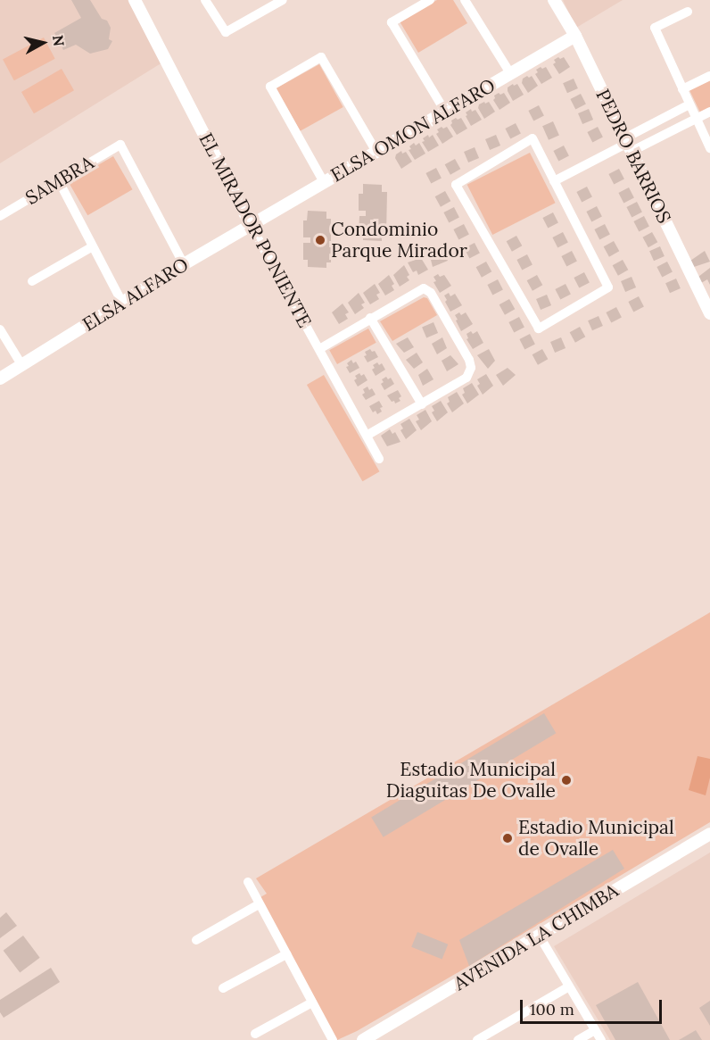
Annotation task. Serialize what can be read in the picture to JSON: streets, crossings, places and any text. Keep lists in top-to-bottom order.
{
  "streets": {
    "street": [
      "ELSA OMON ALFARO",
      "PEDRO BARRIOS",
      "SAMBRA",
      "EL MIRADOR PONIENTE",
      "ELSA ALFARO",
      "AVENIDA LA CHIMBA"
    ]
  },
  "crossings": [
    ["ELSA OMON ALFARO", "PEDRO BARRIOS"],
    ["ELSA OMON ALFARO", "EL MIRADOR PONIENTE"],
    ["ELSA OMON ALFARO", "ELSA ALFARO"],
    ["SAMBRA", "ELSA ALFARO"],
    ["EL MIRADOR PONIENTE", "ELSA ALFARO"]
  ],
  "places": ["Condominio Parque Mirador", "Estadio Municipal Diaguitas De Ovalle", "Estadio Municipal de Ovalle"],
  "scale_bar": "100 m",
  "north": "right"
}
